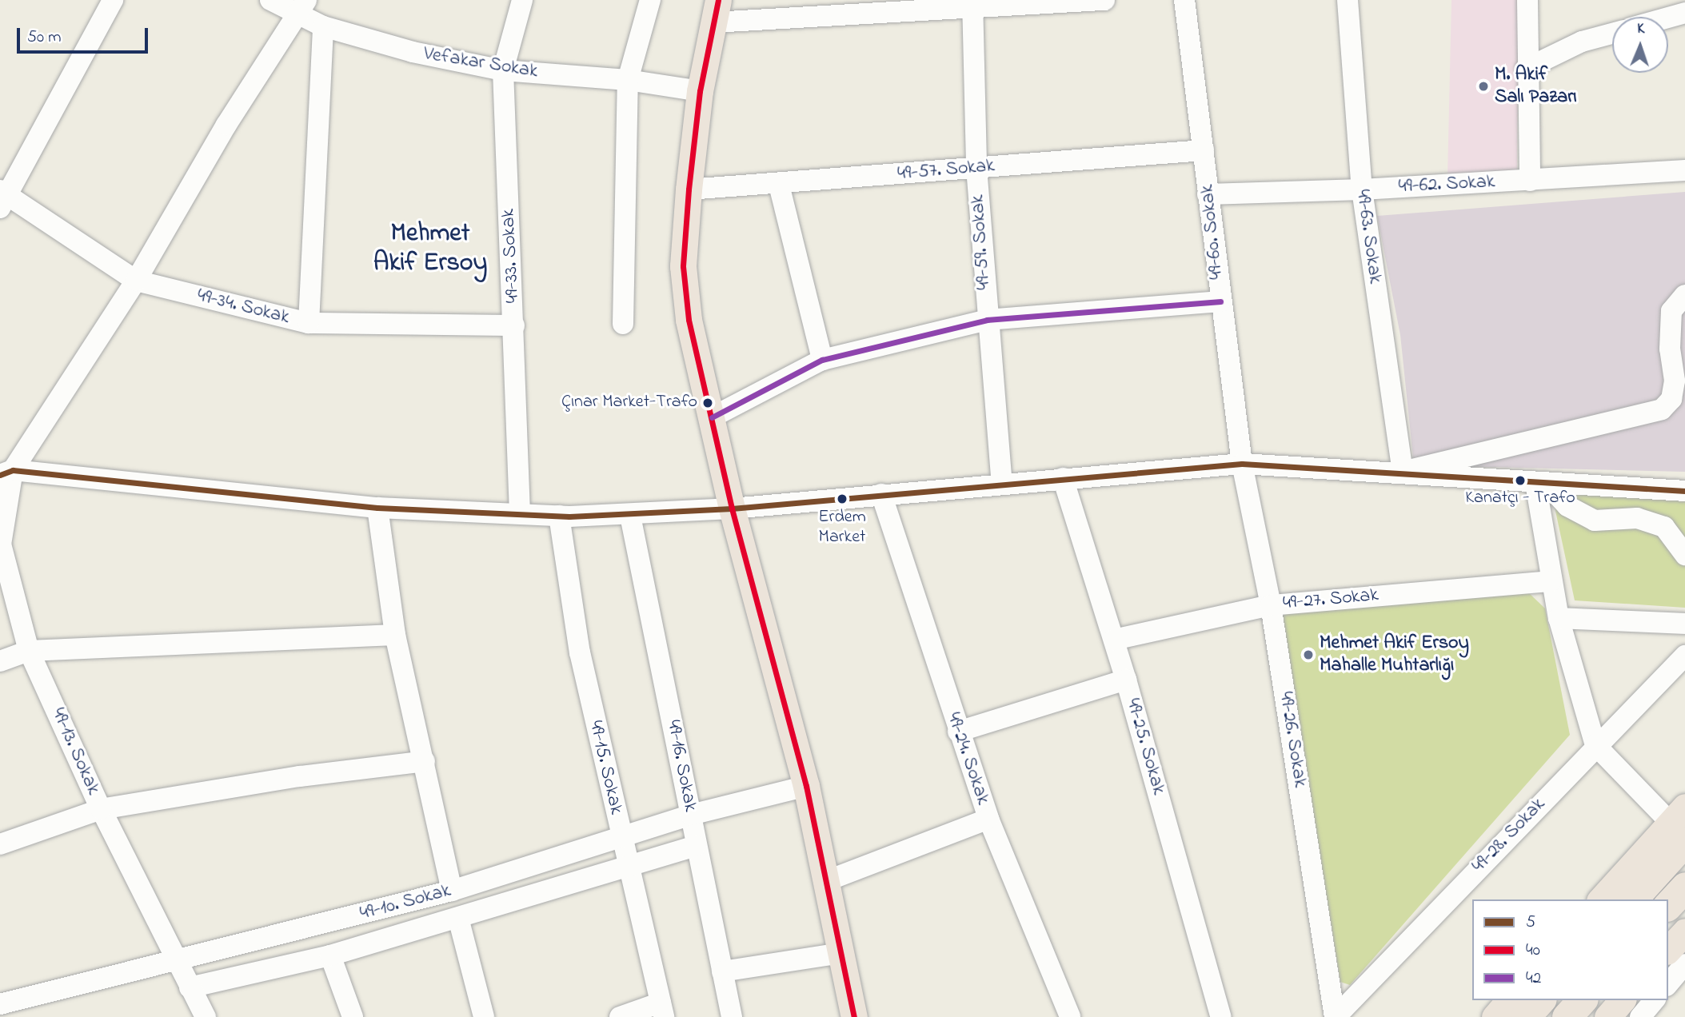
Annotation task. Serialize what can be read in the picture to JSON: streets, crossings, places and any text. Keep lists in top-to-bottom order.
{
  "streets": {
    "street": [
      "Vefakar Sokak",
      "49-57. Sokak",
      "49-62. Sokak",
      "49-60. Sokak",
      "49-63. Sokak",
      "49-59. Sokak",
      "49-33. Sokak",
      "49-34. Sokak",
      "49-27. Sokak",
      "49-26. Sokak",
      "49-25. Sokak",
      "49-13. Sokak",
      "49-24. Sokak",
      "49-16. Sokak",
      "49-15. Sokak",
      "49-28. Sokak",
      "49-10. Sokak"
    ]
  },
  "crossings": [
    ["Vefakar Sokak", "49-33. Sokak"],
    ["49-57. Sokak", "49-60. Sokak"],
    ["49-57. Sokak", "49-59. Sokak"],
    ["49-62. Sokak", "49-60. Sokak"],
    ["49-62. Sokak", "49-63. Sokak"],
    ["49-60. Sokak", "49-26. Sokak"],
    ["49-33. Sokak", "49-34. Sokak"],
    ["49-27. Sokak", "49-26. Sokak"],
    ["49-27. Sokak", "49-25. Sokak"],
    ["49-26. Sokak", "49-28. Sokak"],
    ["49-13. Sokak", "49-10. Sokak"],
    ["49-16. Sokak", "49-10. Sokak"],
    ["49-15. Sokak", "49-10. Sokak"]
  ],
  "districts": ["Mehmet Akif Ersoy"],
  "places": [
    "M. Akif Salı Pazarı",
    "Çınar Market-Trafo",
    "Kanatçı - Trafo",
    "Erdem Market",
    "Mehmet Akif Ersoy Mahalle Muhtarlığı"
  ],
  "lines": ["transit line 40", "transit line 42", "transit line 5"],
  "legend": ["5", "40", "42"],
  "scale_bar": "50 m",
  "north": "top"
}
